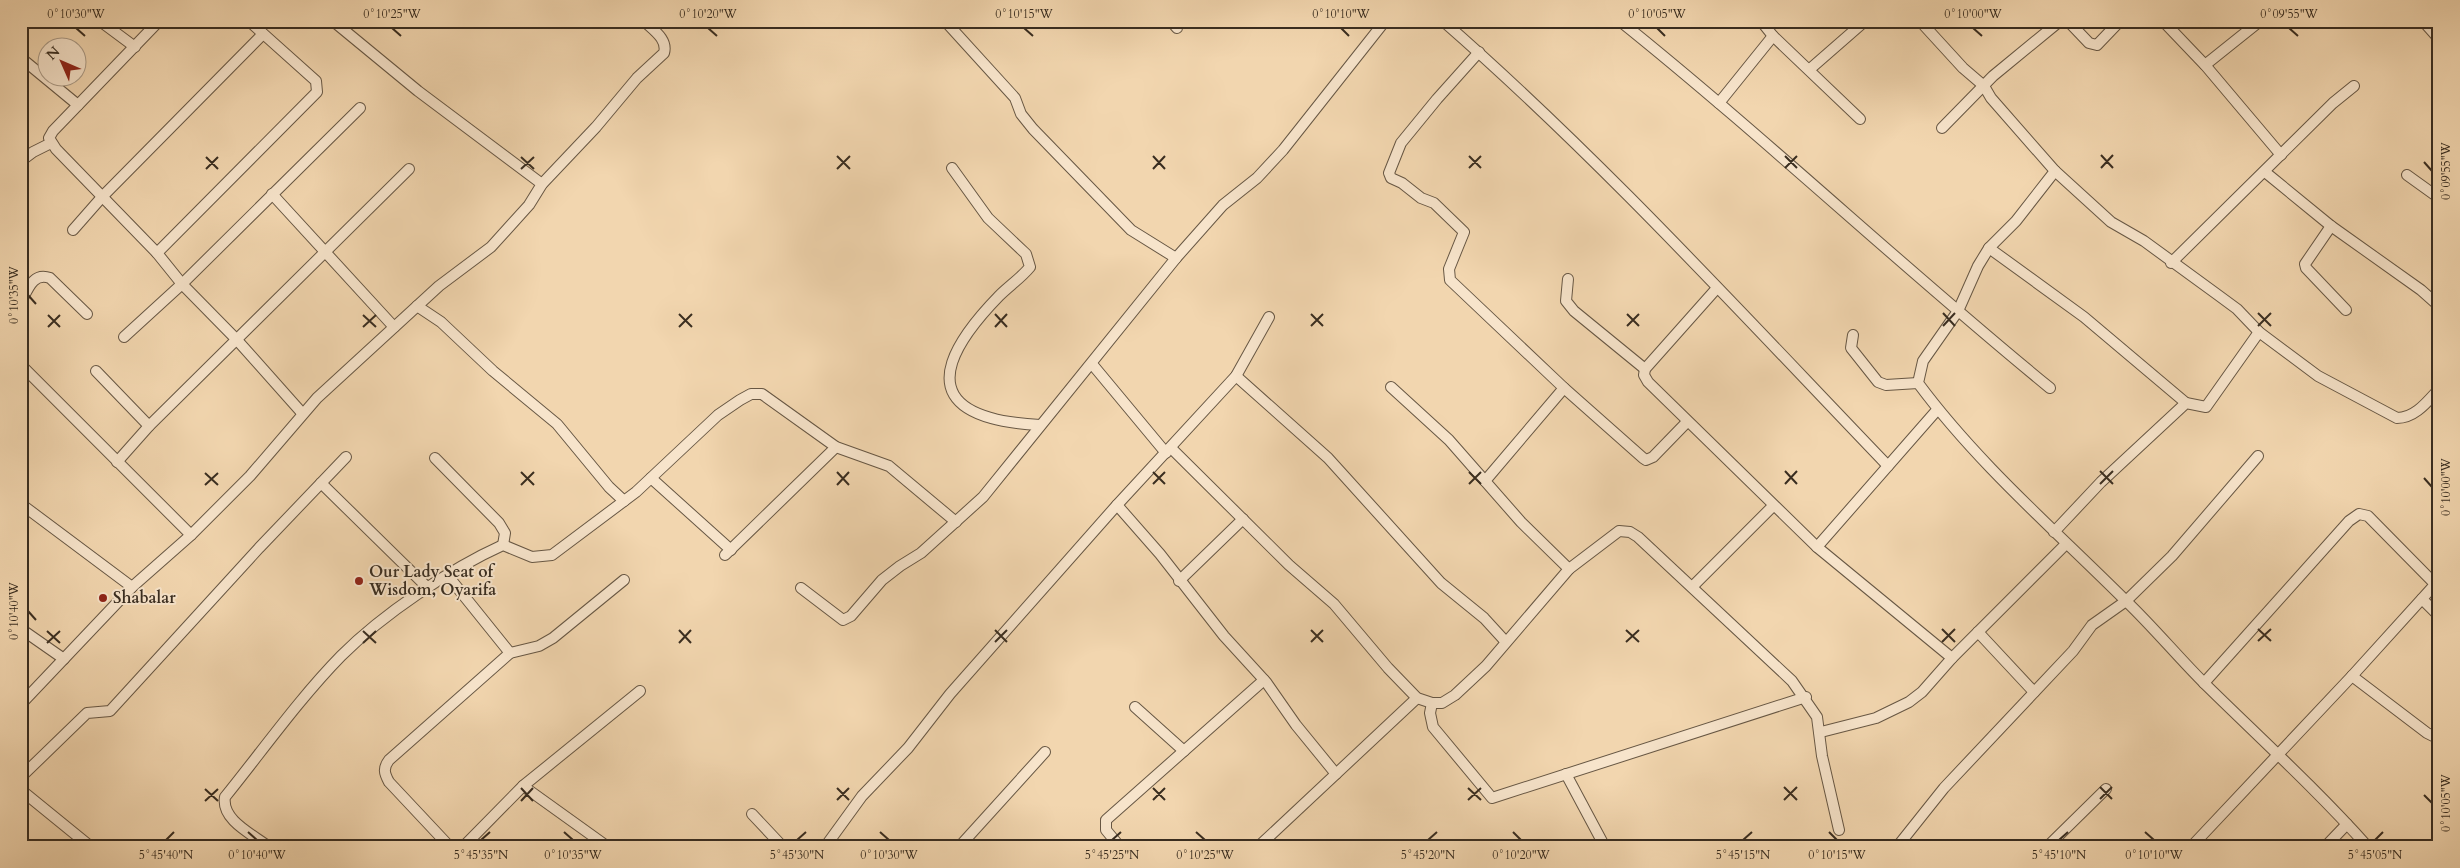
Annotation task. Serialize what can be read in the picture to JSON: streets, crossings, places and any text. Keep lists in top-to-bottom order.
{
  "places": ["Our Lady Seat of Wisdom, Oyarifa", "Shabalar"],
  "north": "top left",
  "coordinates": [
    "0°10'30\"W",
    "0°10'25\"W",
    "0°10'20\"W",
    "0°10'15\"W",
    "0°10'10\"W",
    "0°10'05\"W",
    "0°10'00\"W",
    "0°09'55\"W",
    "0°10'35\"W",
    "0°10'40\"W",
    "5°45'40\"N",
    "5°45'35\"N",
    "5°45'30\"N",
    "5°45'25\"N",
    "5°45'20\"N",
    "5°45'15\"N",
    "5°45'10\"N",
    "5°45'05\"N"
  ]
}
